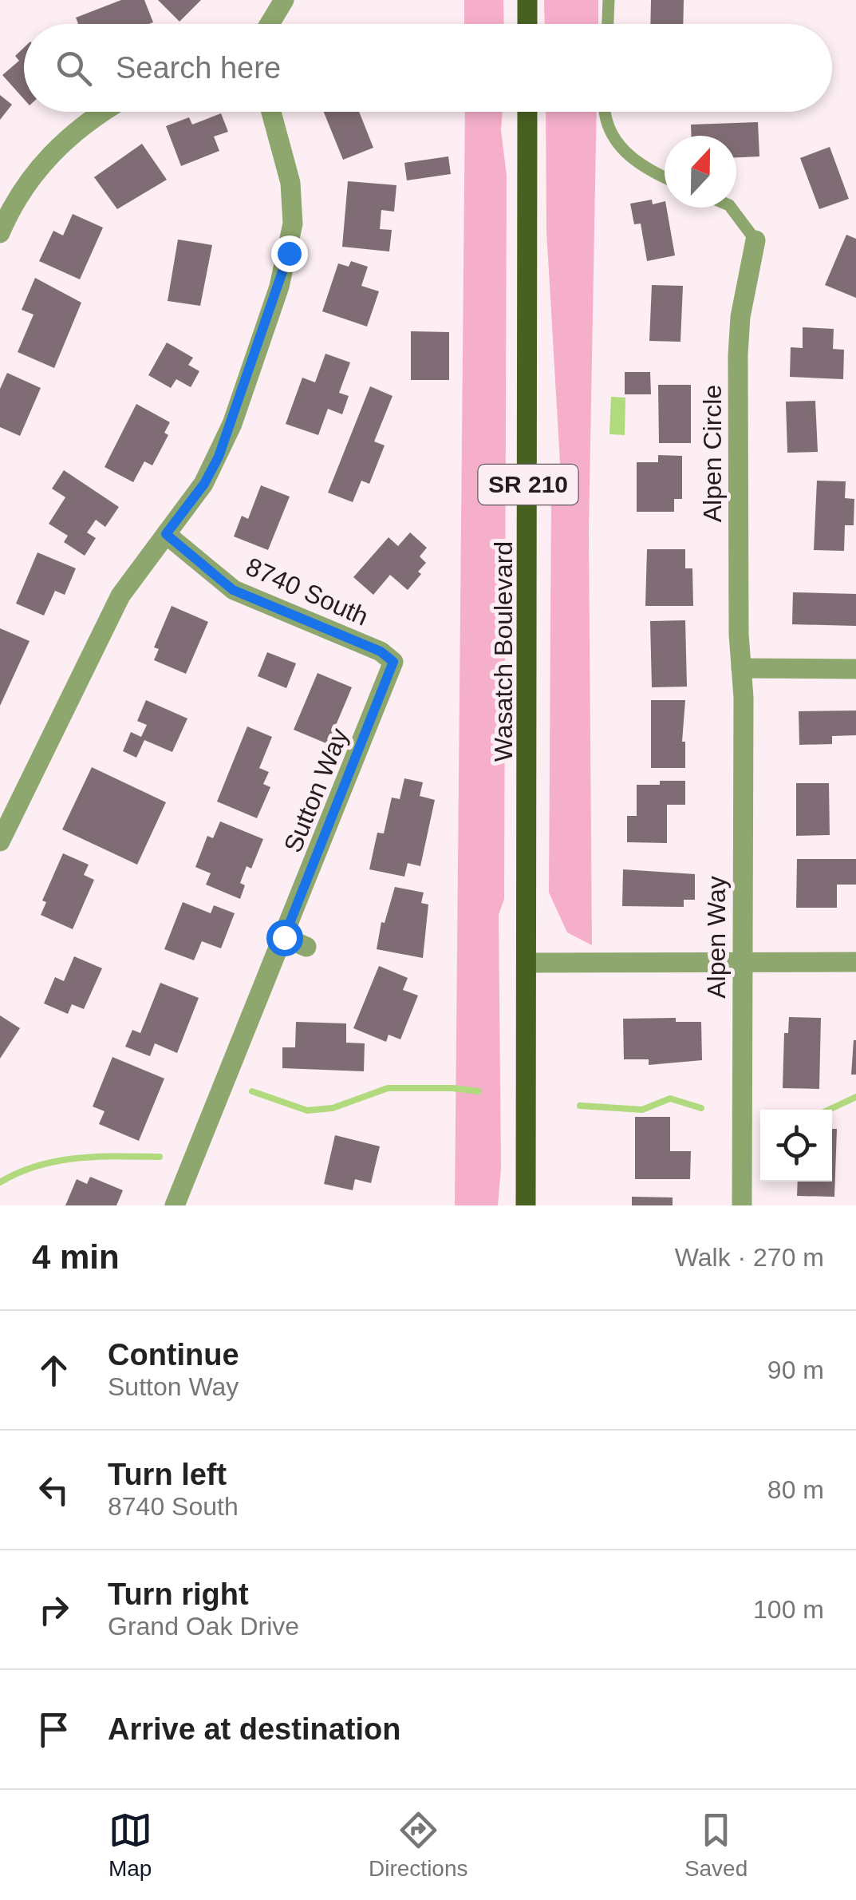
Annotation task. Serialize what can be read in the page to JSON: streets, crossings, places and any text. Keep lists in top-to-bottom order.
{
  "streets": {
    "main road": ["SR 210", "Wasatch Boulevard"],
    "street": [
      "Alpen Circle",
      "8740 South",
      "Sutton Way",
      "Alpen Way"
    ]
  },
  "crossings": [
    ["Alpen Circle", "Alpen Way"],
    ["8740 South", "Sutton Way"]
  ],
  "north": "top",
  "page": {
    "search": "Search here",
    "heading": ["4 min", "Walk · 270 m"],
    "list": [
      ["Continue", "Sutton Way", "90 m"],
      ["Turn left", "8740 South", "80 m"],
      ["Turn right", "Grand Oak Drive", "100 m"],
      "Arrive at destination"
    ],
    "nav": ["Map", "Directions", "Saved"]
  }
}
